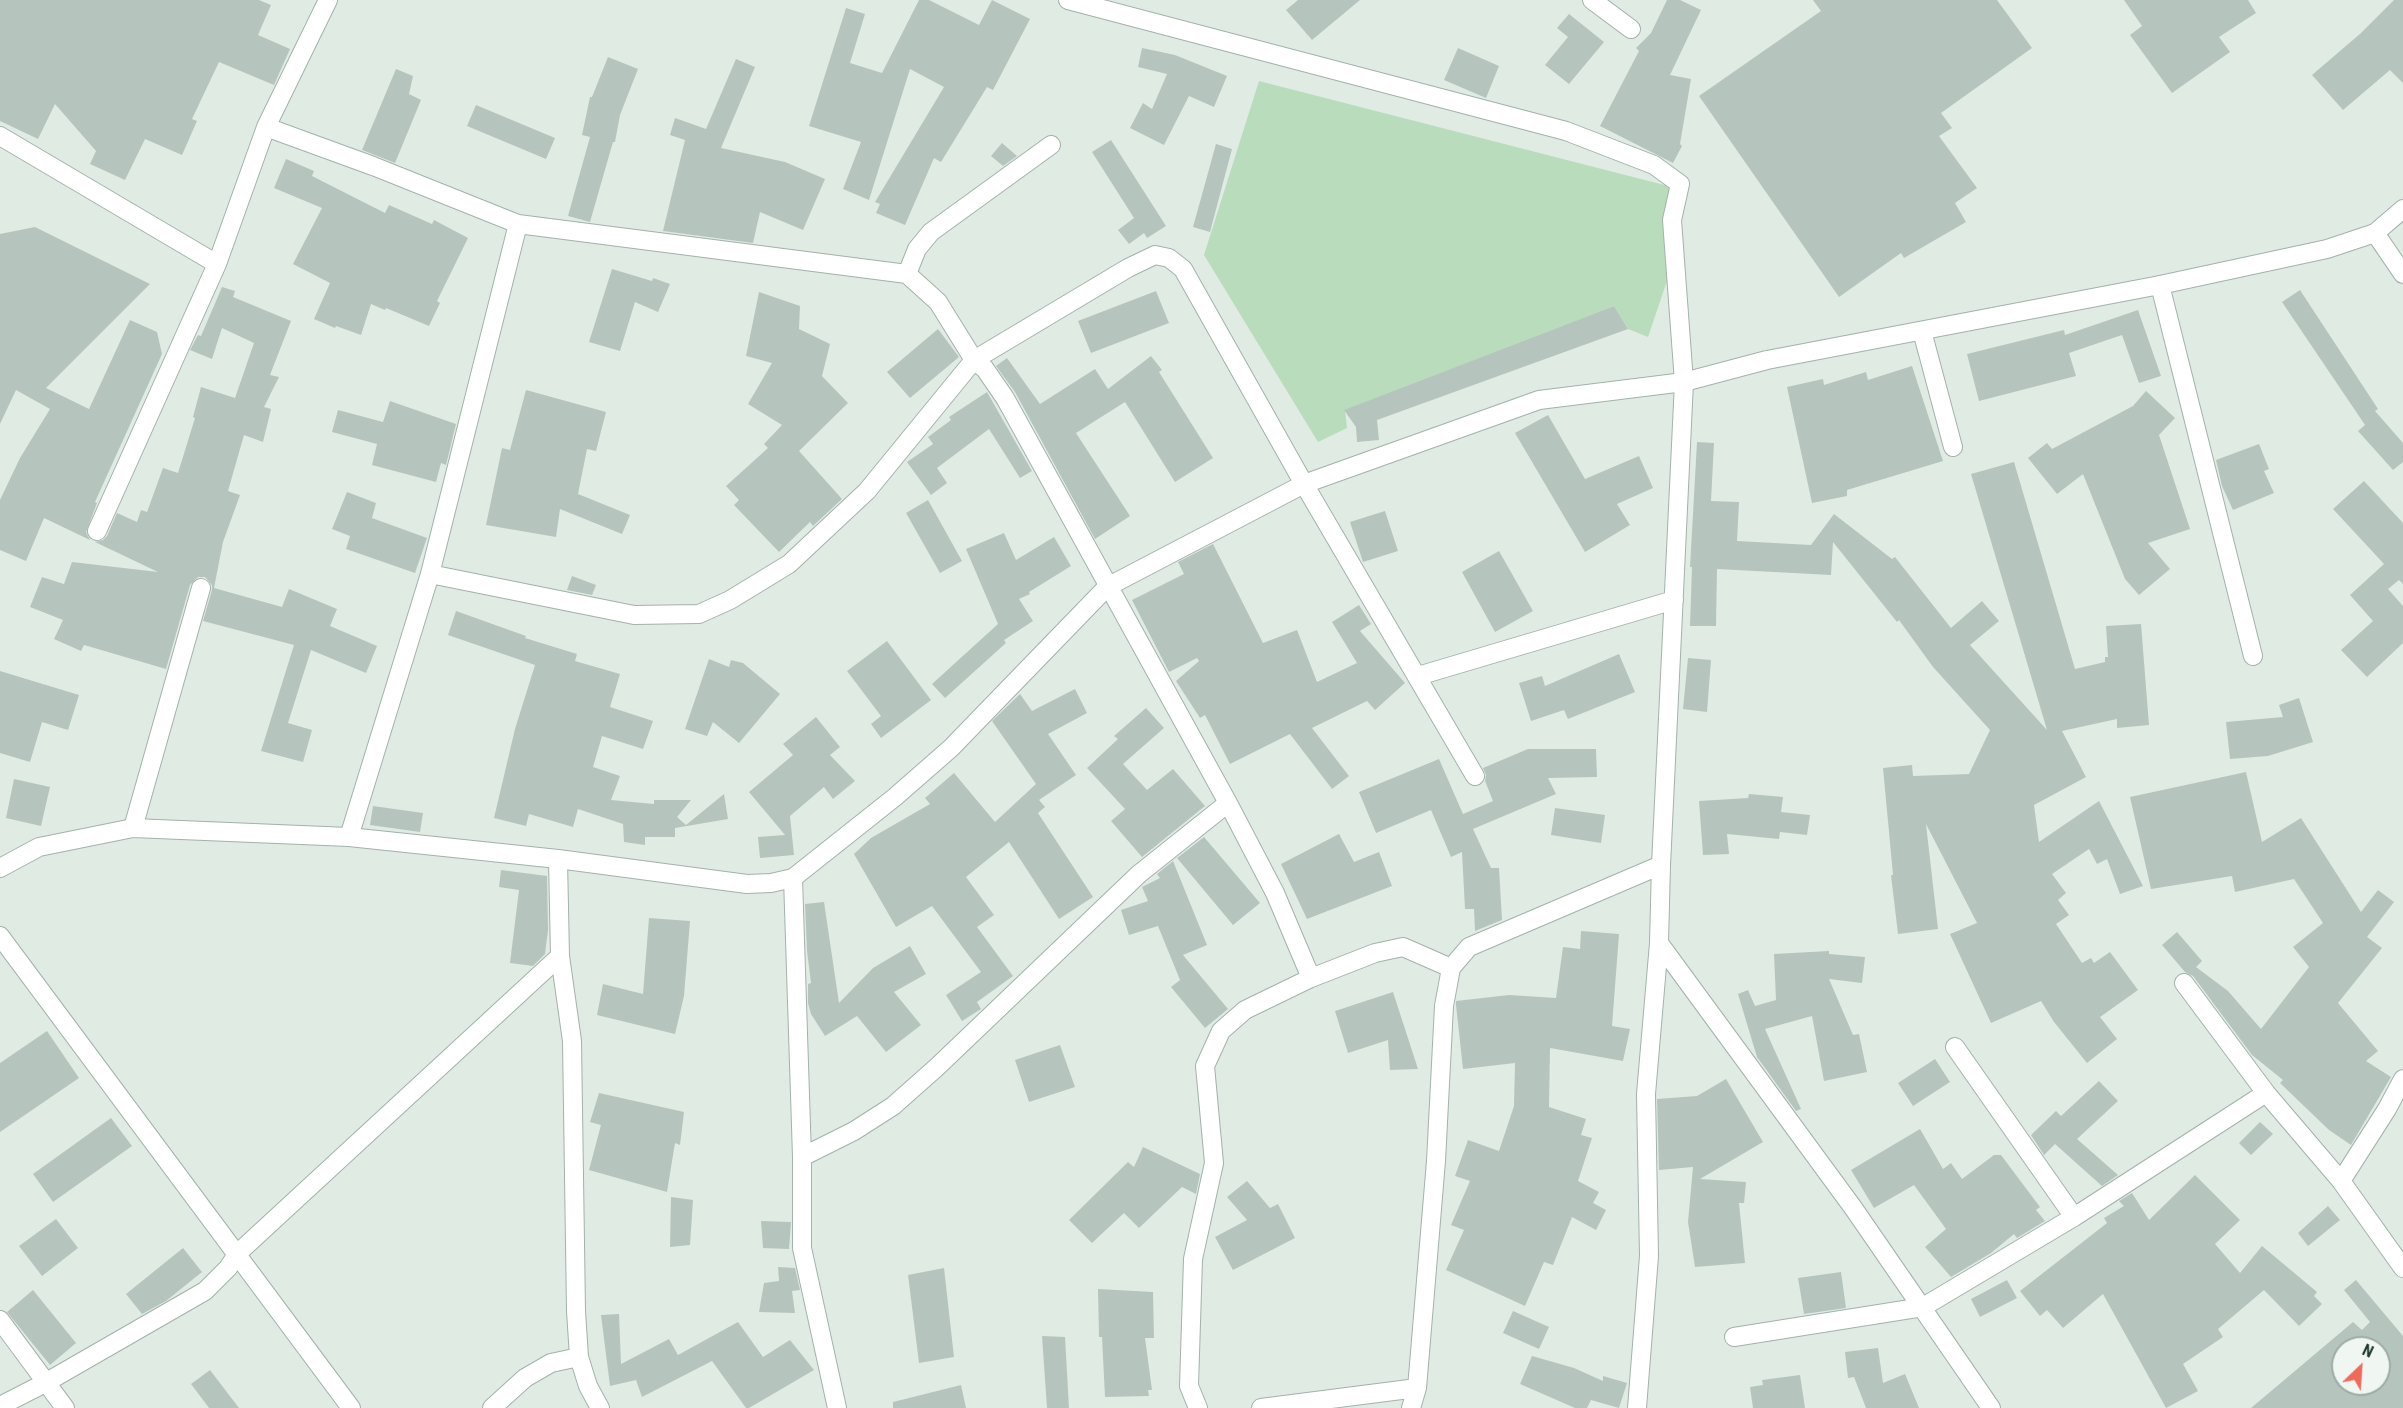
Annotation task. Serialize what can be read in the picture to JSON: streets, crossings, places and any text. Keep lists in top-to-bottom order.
{
  "north": "top right"
}
